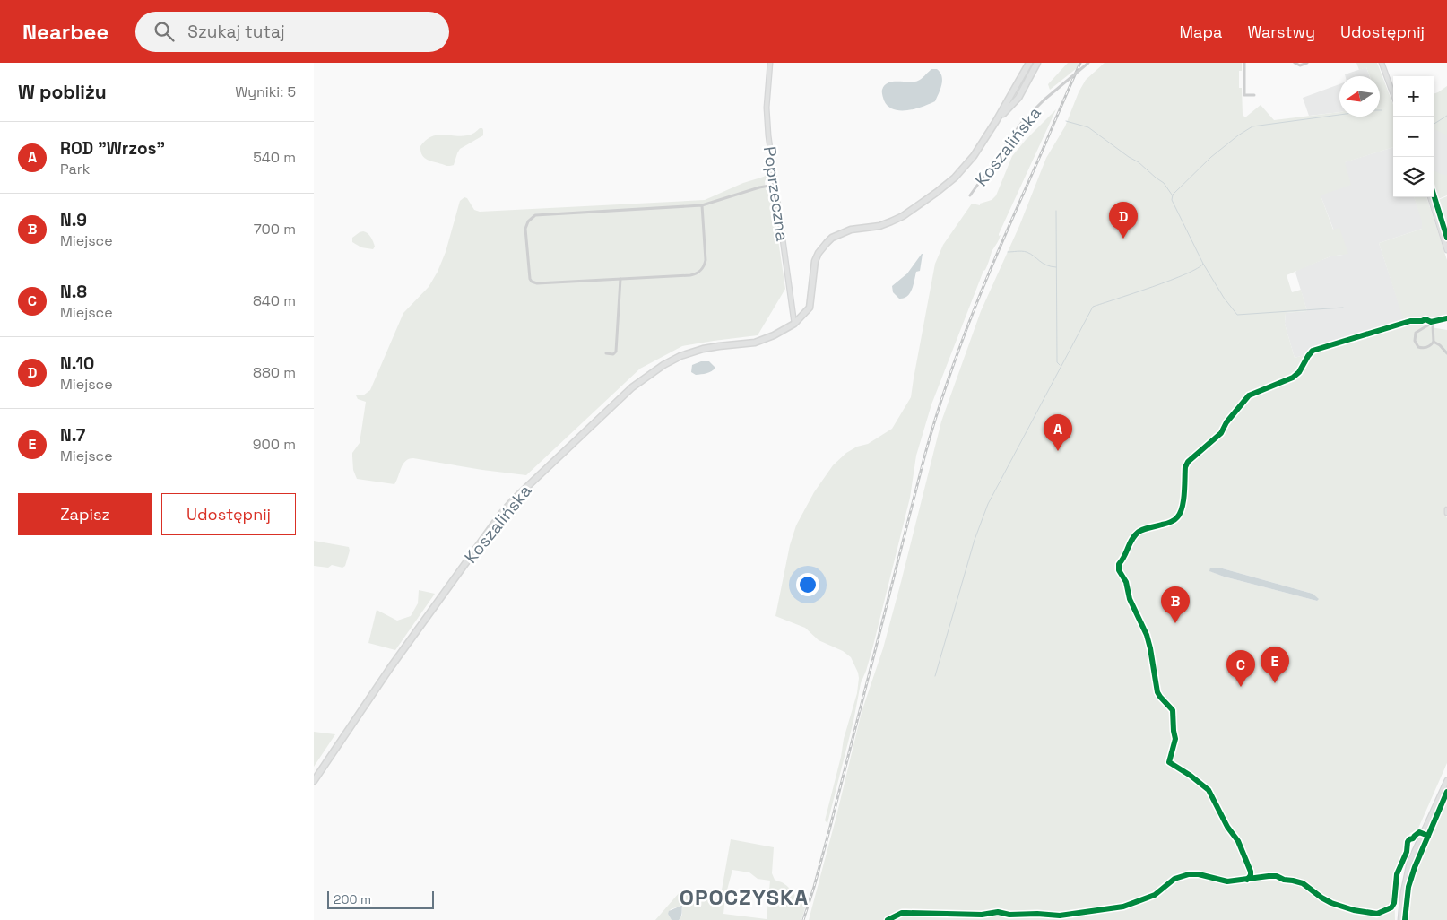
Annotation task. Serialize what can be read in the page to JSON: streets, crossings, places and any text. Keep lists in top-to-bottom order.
{
  "streets": {
    "highway": ["Koszalińska"],
    "street": ["Poprzeczna"]
  },
  "crossings": [
    ["Koszalińska", "Poprzeczna"]
  ],
  "districts": ["OPOCZYSKA"],
  "scale_bar": "200 m",
  "north": "left",
  "page": {
    "header": "Nearbee",
    "search": "Szukaj tutaj",
    "nav": ["Mapa", "Warstwy", "Udostępnij"],
    "heading": ["W pobliżu", "Wyniki: 5"],
    "map_buttons": ["+", "−"],
    "list": [
      {
        "mark": "A",
        "name": "ROD \"Wrzos\"",
        "note": "Park",
        "value": "540 m"
      },
      {
        "mark": "B",
        "name": "N.9",
        "note": "Miejsce",
        "value": "700 m"
      },
      {
        "mark": "C",
        "name": "N.8",
        "note": "Miejsce",
        "value": "840 m"
      },
      {
        "mark": "D",
        "name": "N.10",
        "note": "Miejsce",
        "value": "880 m"
      },
      {
        "mark": "E",
        "name": "N.7",
        "note": "Miejsce",
        "value": "900 m"
      }
    ],
    "pins": [
      "D",
      "A",
      "B",
      "E",
      "C"
    ],
    "buttons": ["Zapisz", "Udostępnij"],
    "scale": "200 m"
  }
}
